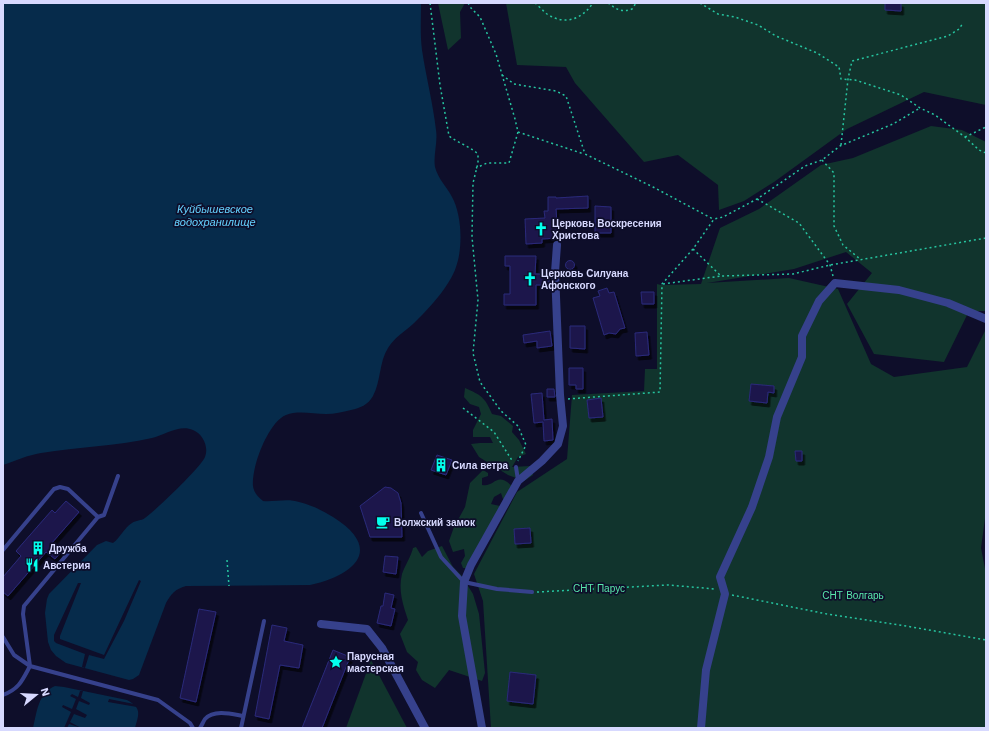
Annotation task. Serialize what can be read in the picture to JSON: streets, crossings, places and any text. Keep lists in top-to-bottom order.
{
  "water": ["Куйбышевское водохранилище"],
  "parks": ["СНТ Парус", "СНТ Волгарь"],
  "places": {
    "church": ["Церковь Воскресения Христова", "Церковь Силуана Афонского"],
    "building": ["Сила ветра", "Дружба"],
    "cafe": ["Волжский замок"],
    "restaurant": ["Австерия"],
    "place": ["Парусная мастерская"]
  },
  "north": "right"
}
